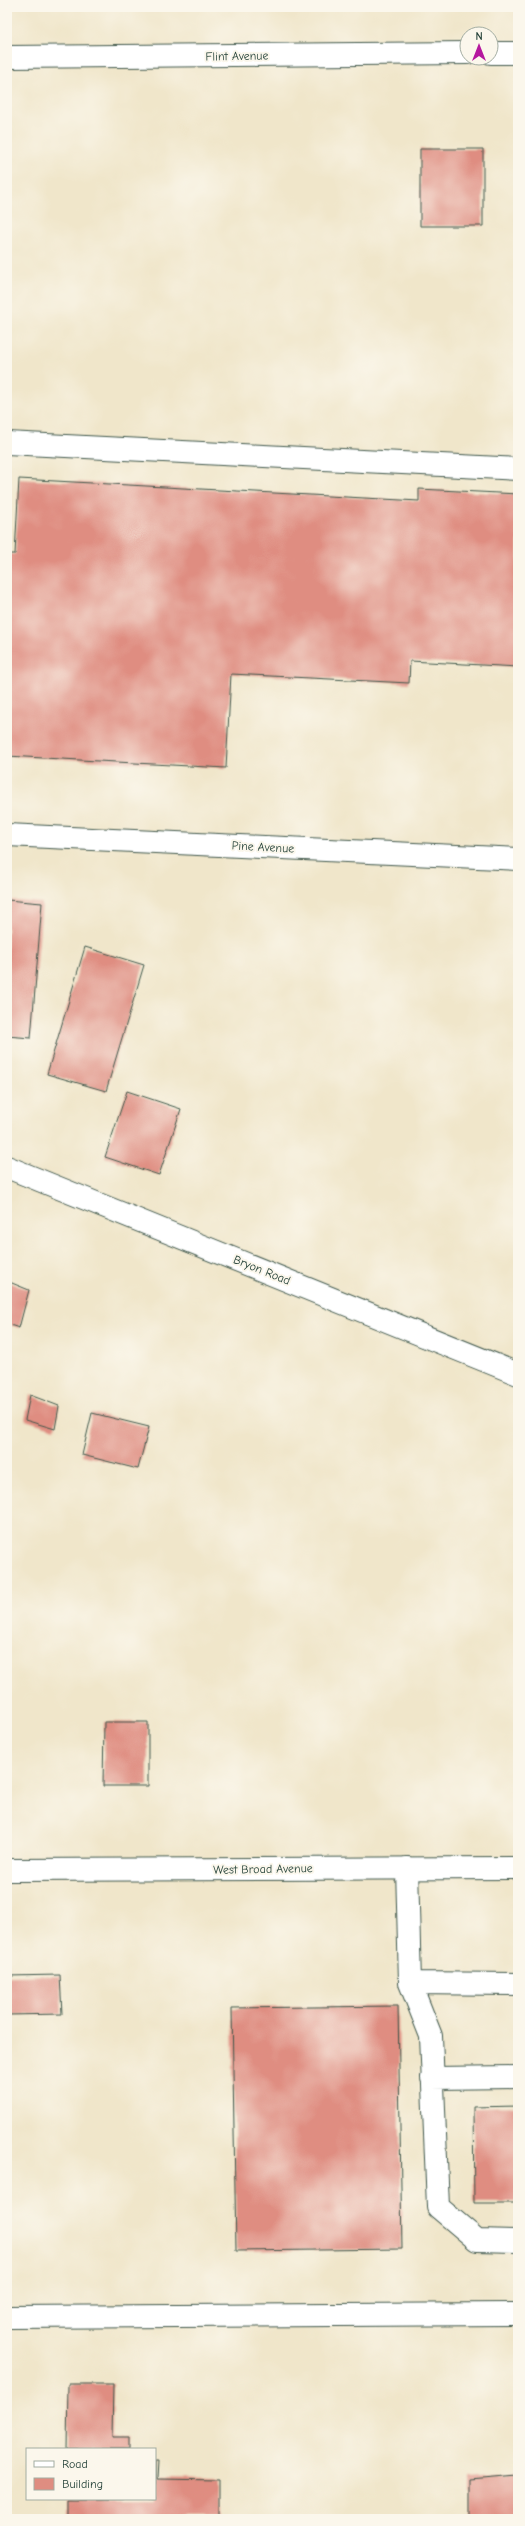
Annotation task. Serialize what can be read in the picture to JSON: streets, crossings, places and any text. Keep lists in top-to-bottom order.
{
  "streets": {
    "street": [
      "Flint Avenue",
      "Pine Avenue",
      "Bryon Road",
      "West Broad Avenue"
    ]
  },
  "legend": ["Road", "Building"],
  "north": "top"
}
